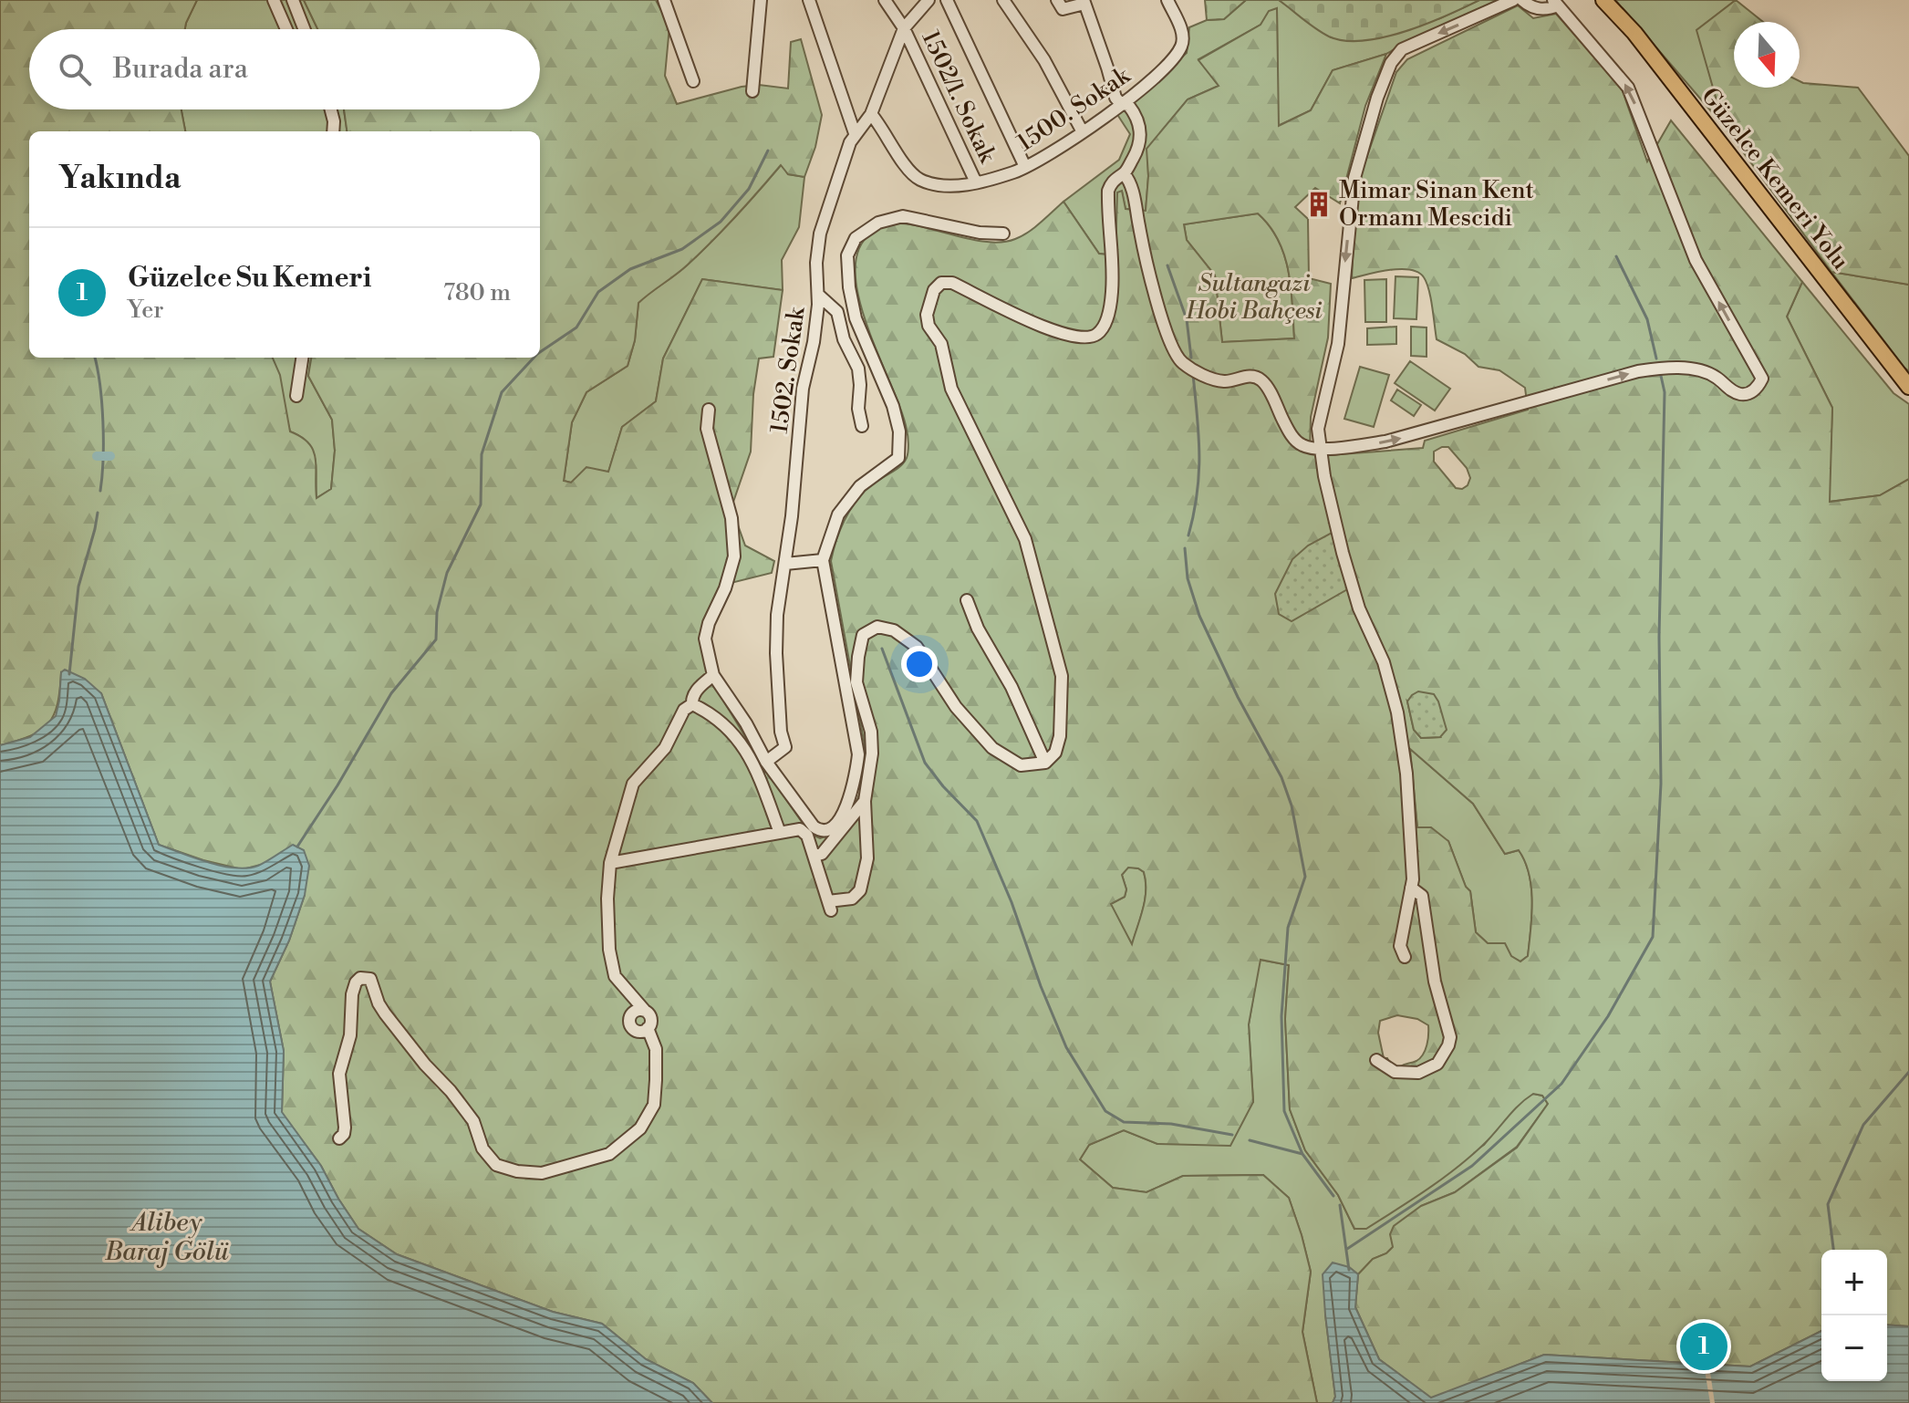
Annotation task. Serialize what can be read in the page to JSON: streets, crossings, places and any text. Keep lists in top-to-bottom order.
{
  "streets": {
    "main road": ["Güzelce Kemeri Yolu"],
    "street": ["1502/1. Sokak", "1500. Sokak", "1502. Sokak"]
  },
  "crossings": [
    ["1502/1. Sokak", "1500. Sokak"],
    ["1502/1. Sokak", "1502. Sokak"],
    ["1500. Sokak", "1502. Sokak"]
  ],
  "water": ["Alibey Baraj Gölü"],
  "parks": ["Sultangazi Hobi Bahçesi"],
  "places": {
    "building": ["Mimar Sinan Kent Ormanı Mescidi"]
  },
  "north": "bottom",
  "page": {
    "search": "Burada ara",
    "heading": "Yakında",
    "list": [
      {
        "mark": "1",
        "name": "Güzelce Su Kemeri",
        "note": "Yer",
        "value": "780 m"
      }
    ],
    "map_buttons": ["+", "−"],
    "pins": "1"
  }
}
